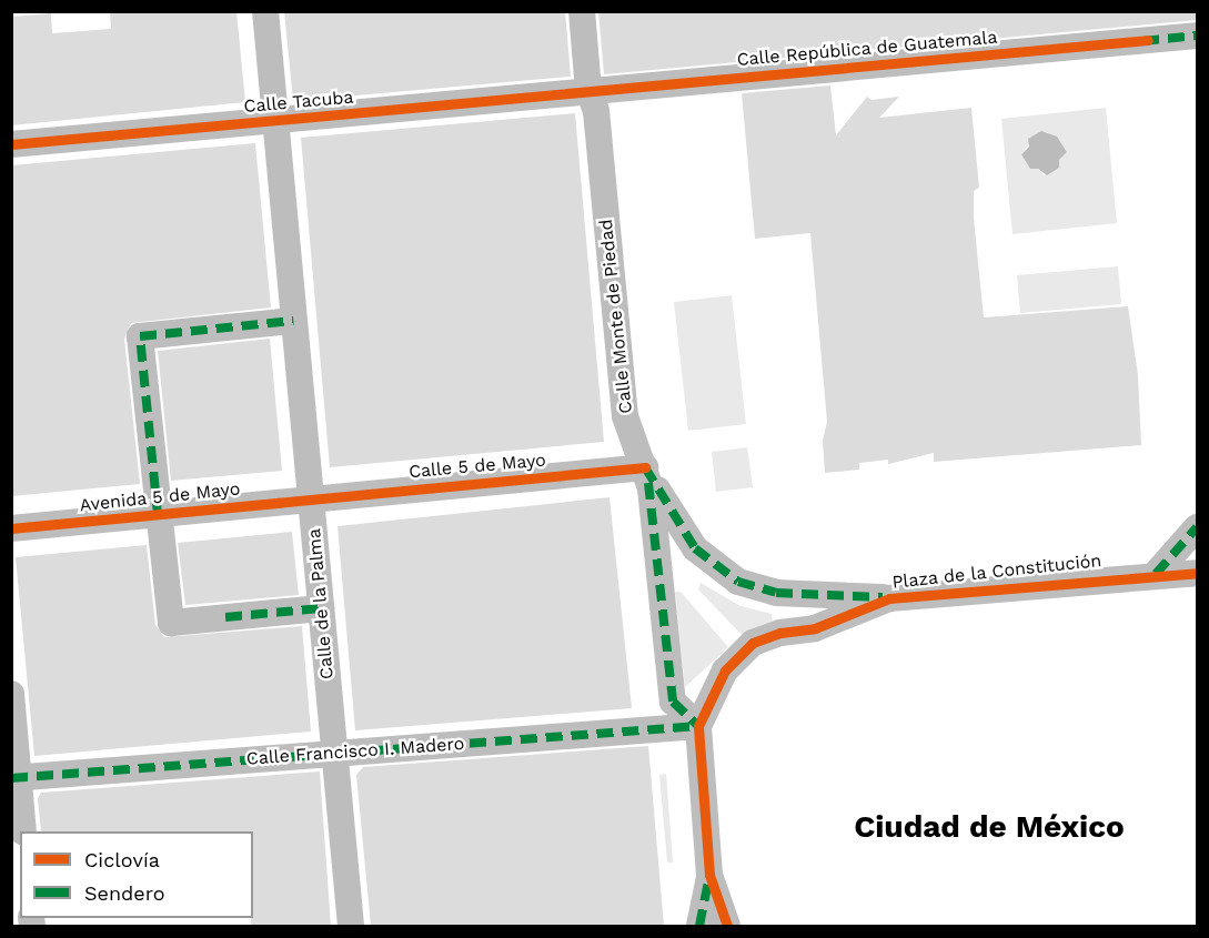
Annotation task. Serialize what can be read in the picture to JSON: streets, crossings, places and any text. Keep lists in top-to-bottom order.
{
  "streets": {
    "street": [
      "Calle República de Guatemala",
      "Calle Tacuba",
      "Calle Monte de Piedad",
      "Calle 5 de Mayo",
      "Avenida 5 de Mayo",
      "Plaza de la Constitución",
      "Calle de la Palma",
      "Calle Francisco I. Madero"
    ]
  },
  "crossings": [
    ["Calle República de Guatemala", "Calle Tacuba"],
    ["Calle República de Guatemala", "Calle Monte de Piedad"],
    ["Calle Tacuba", "Calle Monte de Piedad"],
    ["Calle Tacuba", "Calle de la Palma"],
    ["Calle Monte de Piedad", "Calle 5 de Mayo"],
    ["Calle Monte de Piedad", "Plaza de la Constitución"],
    ["Calle Monte de Piedad", "Calle Francisco I. Madero"],
    ["Calle 5 de Mayo", "Avenida 5 de Mayo"],
    ["Calle 5 de Mayo", "Calle de la Palma"],
    ["Avenida 5 de Mayo", "Calle de la Palma"],
    ["Plaza de la Constitución", "Calle Francisco I. Madero"],
    ["Calle de la Palma", "Calle Francisco I. Madero"]
  ],
  "districts": ["Ciudad de México"],
  "legend": ["Ciclovía", "Sendero"]
}
